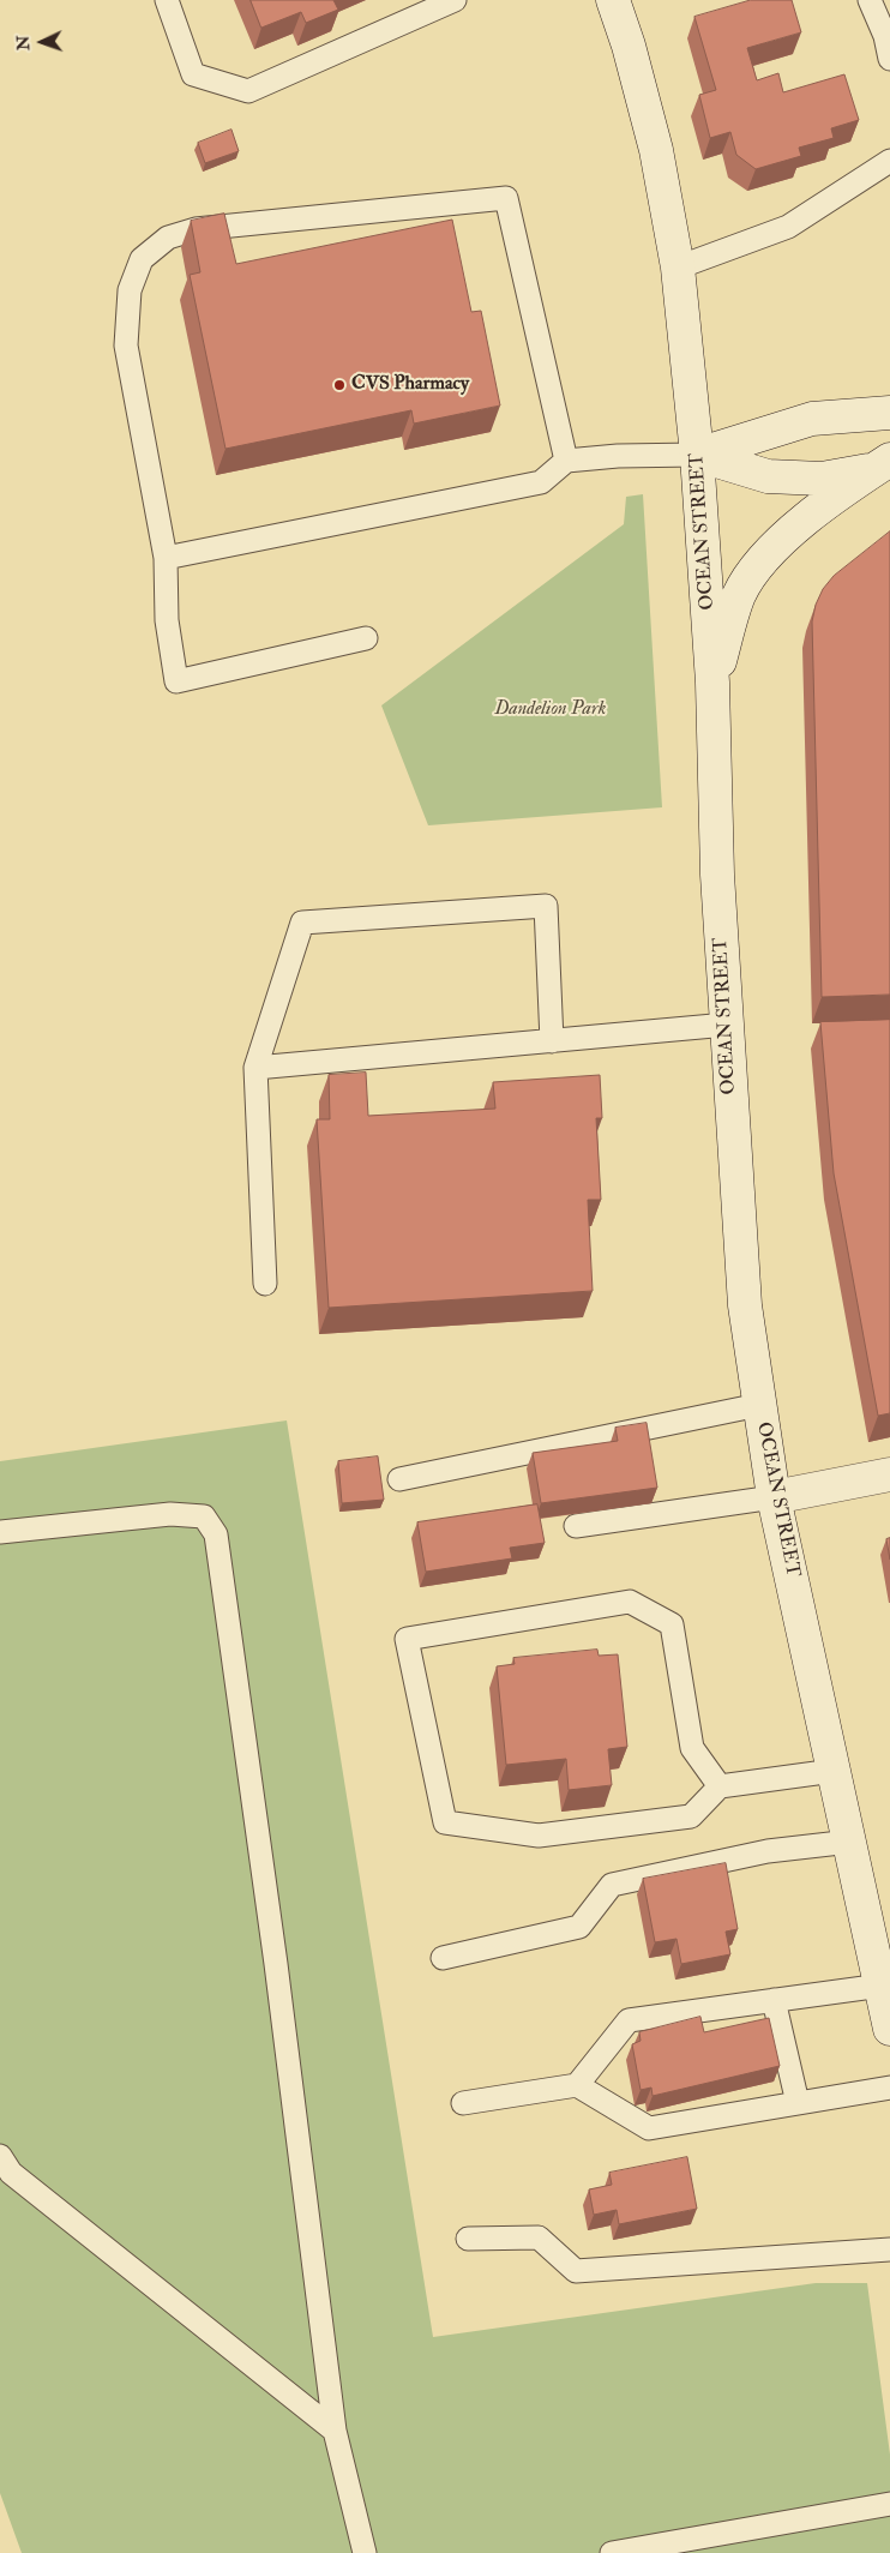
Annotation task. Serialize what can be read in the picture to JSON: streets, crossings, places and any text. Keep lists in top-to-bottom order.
{
  "streets": {
    "main road": ["OCEAN STREET"]
  },
  "parks": ["Dandelion Park"],
  "places": ["CVS Pharmacy"],
  "north": "left"
}
